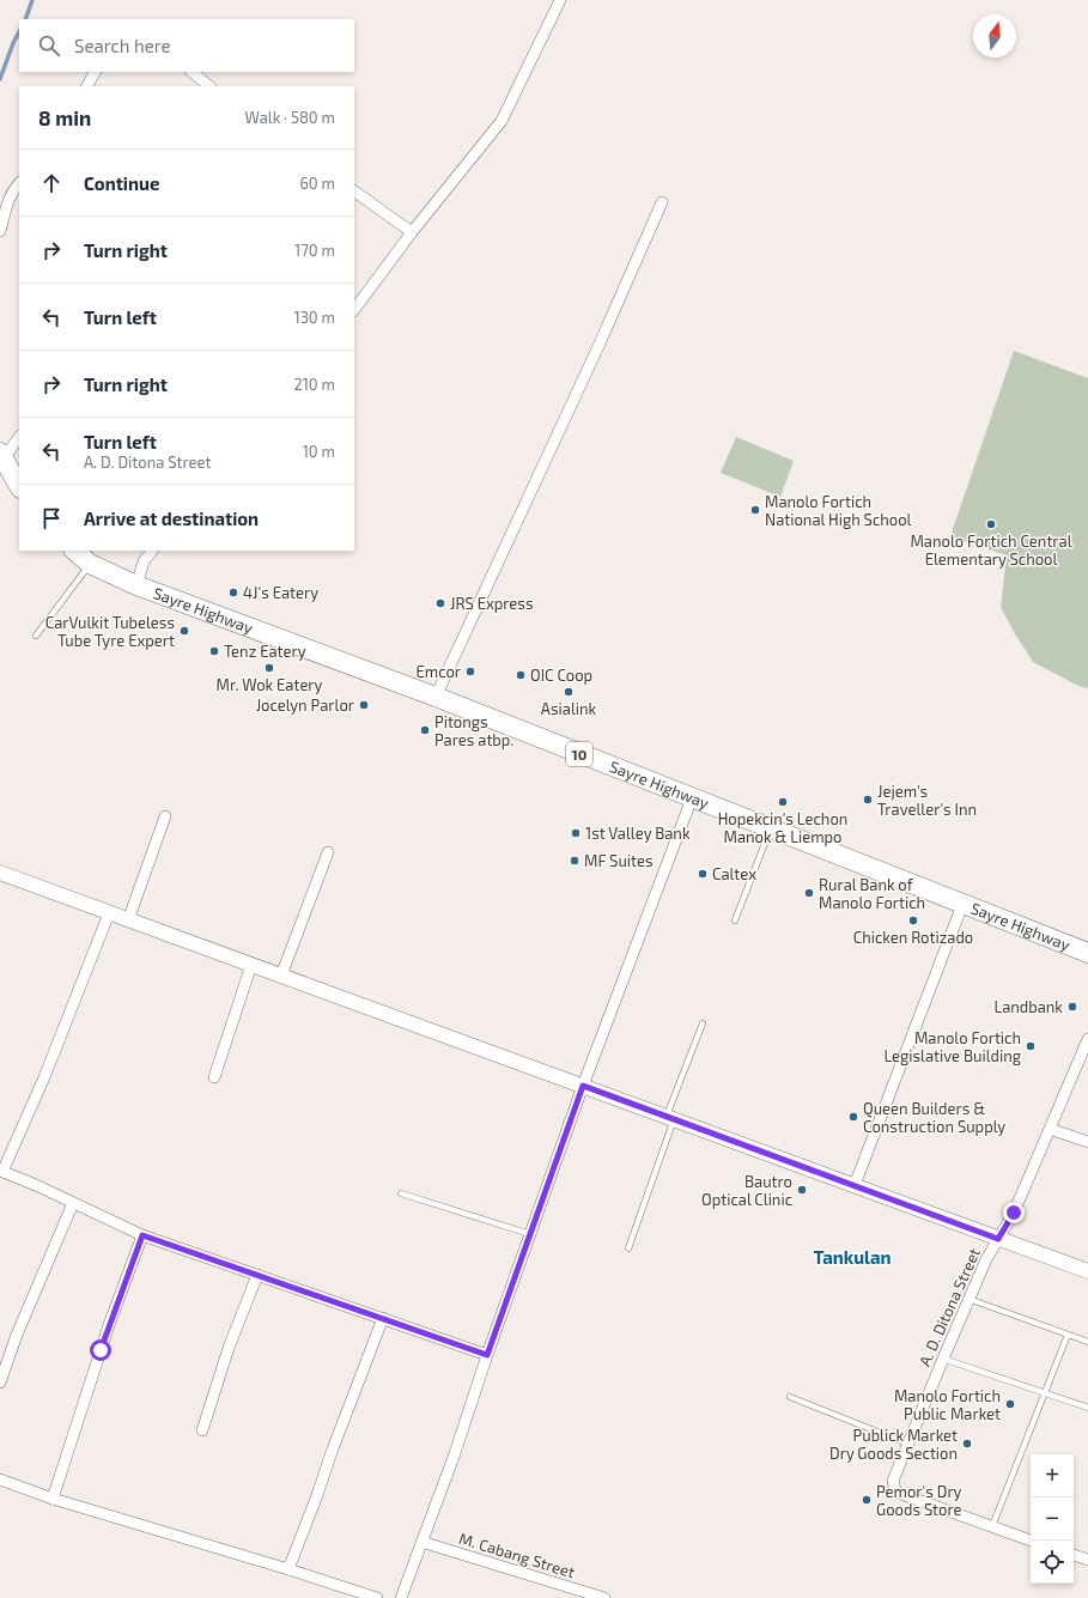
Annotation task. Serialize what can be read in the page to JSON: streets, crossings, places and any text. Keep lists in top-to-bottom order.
{
  "streets": {
    "highway": ["Sayre Highway", "10"],
    "street": ["A. D. Ditona Street", "M. Cabang Street"]
  },
  "districts": ["Tankulan"],
  "places": [
    "Manolo Fortich National High School",
    "Manolo Fortich Central Elementary School",
    "4J's Eatery",
    "JRS Express",
    "CarVulkit Tubeless Tube Tyre Expert",
    "Tenz Eatery",
    "Mr. Wok Eatery",
    "Emcor",
    "OIC Coop",
    "Asialink",
    "Jocelyn Parlor",
    "Pitongs Pares atbp.",
    "Jejem's Traveller's Inn",
    "Hopekcin's Lechon Manok & Liempo",
    "1st Valley Bank",
    "MF Suites",
    "Caltex",
    "Rural Bank of Manolo Fortich",
    "Chicken Rotizado",
    "Landbank",
    "Manolo Fortich Legislative Building",
    "Queen Builders & Construction Supply",
    "Bautro Optical Clinic",
    "Manolo Fortich Public Market",
    "Publick Market Dry Goods Section",
    "Pemor's Dry Goods Store"
  ],
  "north": "top",
  "page": {
    "search": "Search here",
    "heading": ["8 min", "Walk · 580 m"],
    "list": [
      ["Continue", "60 m"],
      ["Turn right", "170 m"],
      ["Turn left", "130 m"],
      ["Turn right", "210 m"],
      ["Turn left", "A. D. Ditona Street", "10 m"],
      "Arrive at destination"
    ],
    "map_buttons": ["+", "−"]
  }
}
